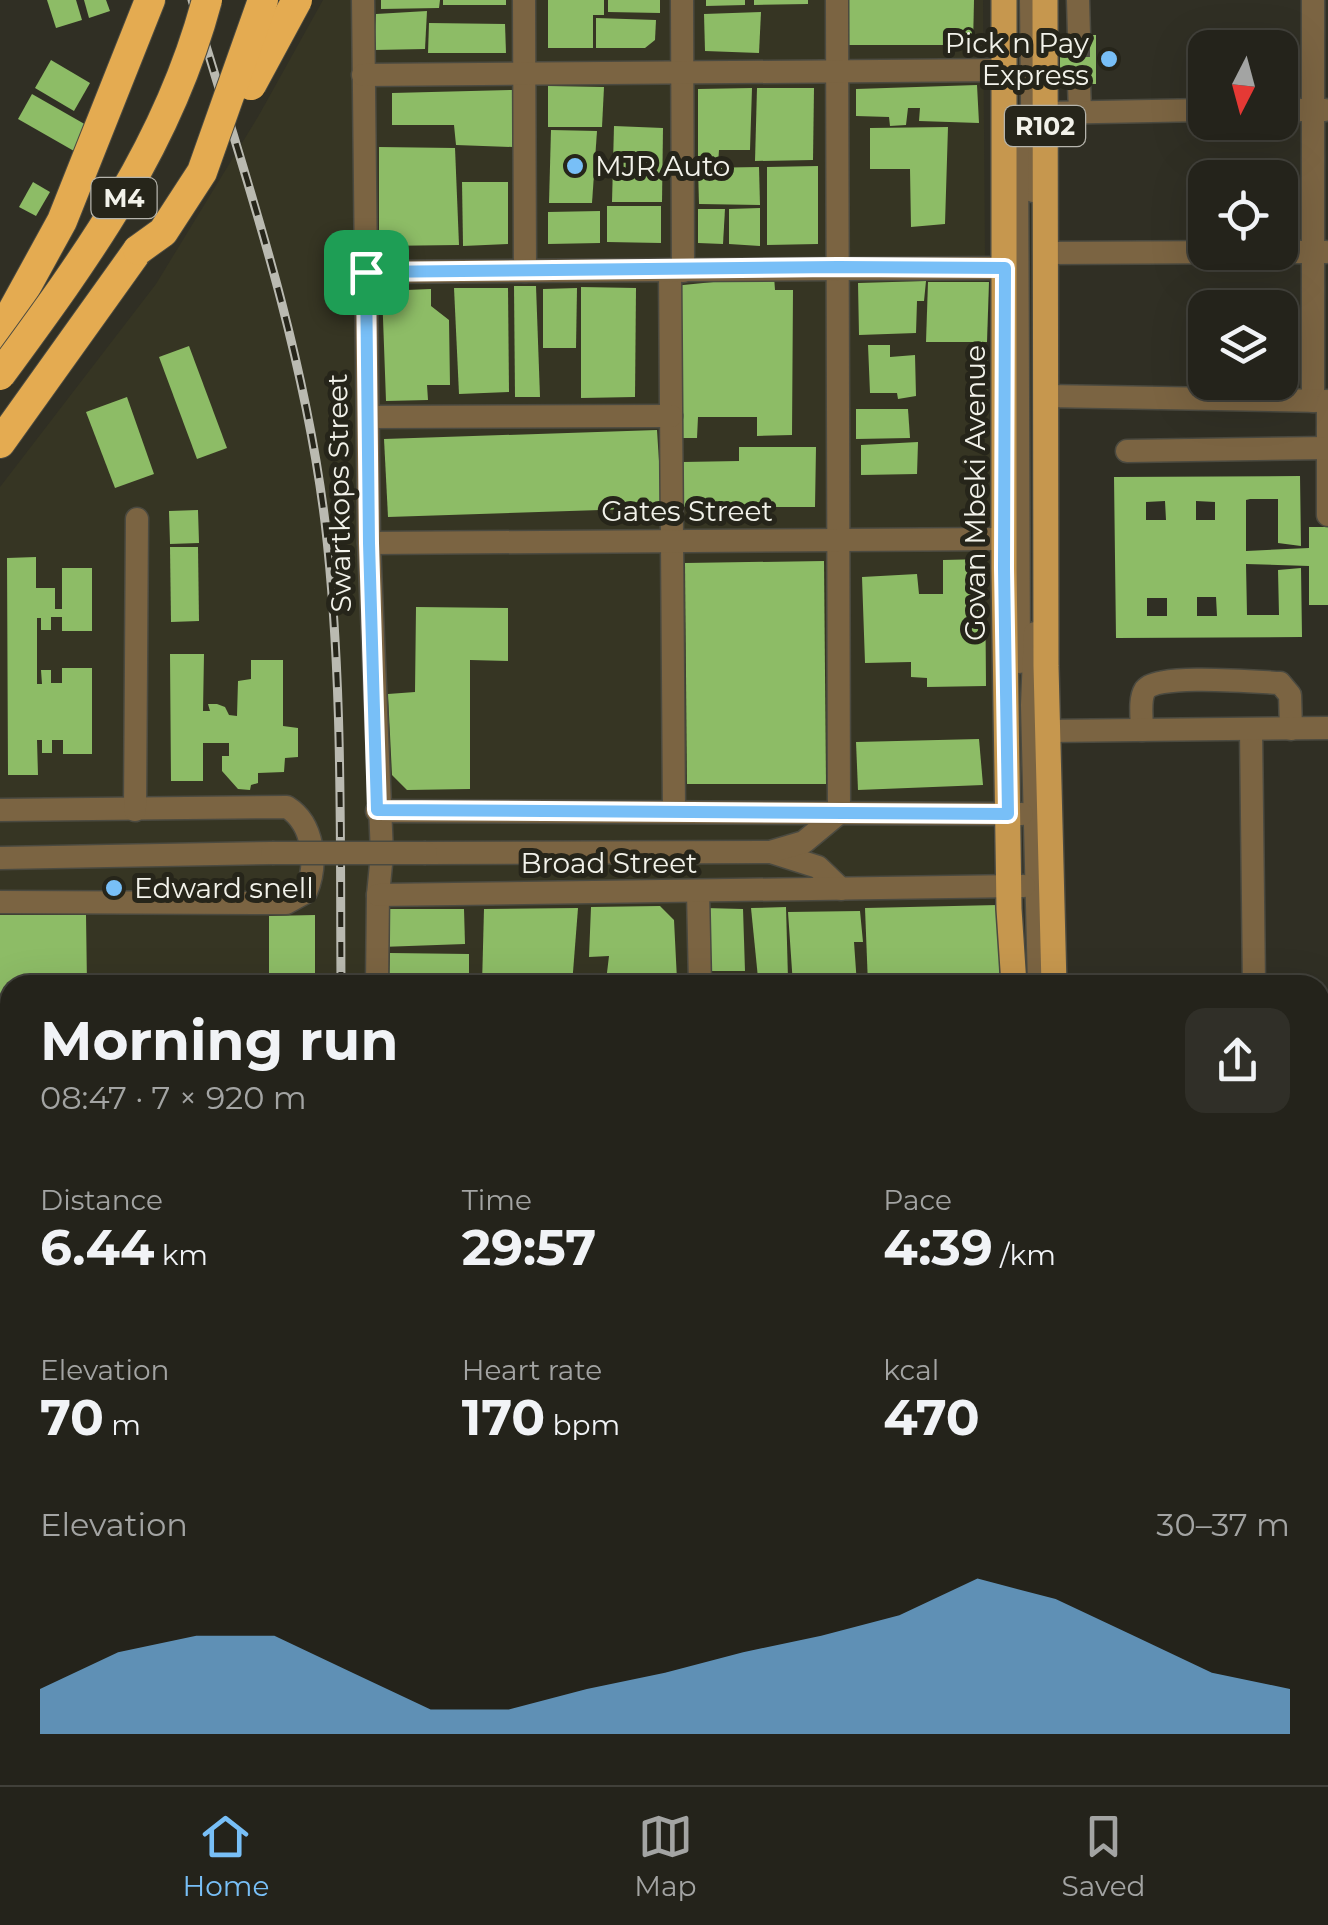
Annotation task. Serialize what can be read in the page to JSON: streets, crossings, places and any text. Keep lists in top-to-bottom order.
{
  "streets": {
    "highway": ["M4"],
    "main road": ["R102", "Govan Mbeki Avenue"],
    "street": ["Swartkops Street", "Gates Street", "Broad Street"]
  },
  "crossings": [
    ["Swartkops Street", "Gates Street"],
    ["Swartkops Street", "Broad Street"],
    ["Govan Mbeki Avenue", "Gates Street"],
    ["Govan Mbeki Avenue", "Broad Street"]
  ],
  "places": ["Pick n Pay Express", "MJR Auto", "Edward snell"],
  "north": "bottom",
  "page": {
    "heading": ["Morning run", "08:47 · 7 × 920 m"],
    "stats": [
      ["Distance", "6.44 km"],
      ["Time", "29:57"],
      ["Pace", "4:39 /km"],
      ["Elevation", "70 m"],
      ["Heart rate", "170 bpm"],
      ["kcal", "470"]
    ],
    "chart": ["Elevation", "30–37 m"],
    "tabs": ["Home", "Map", "Saved"]
  }
}
